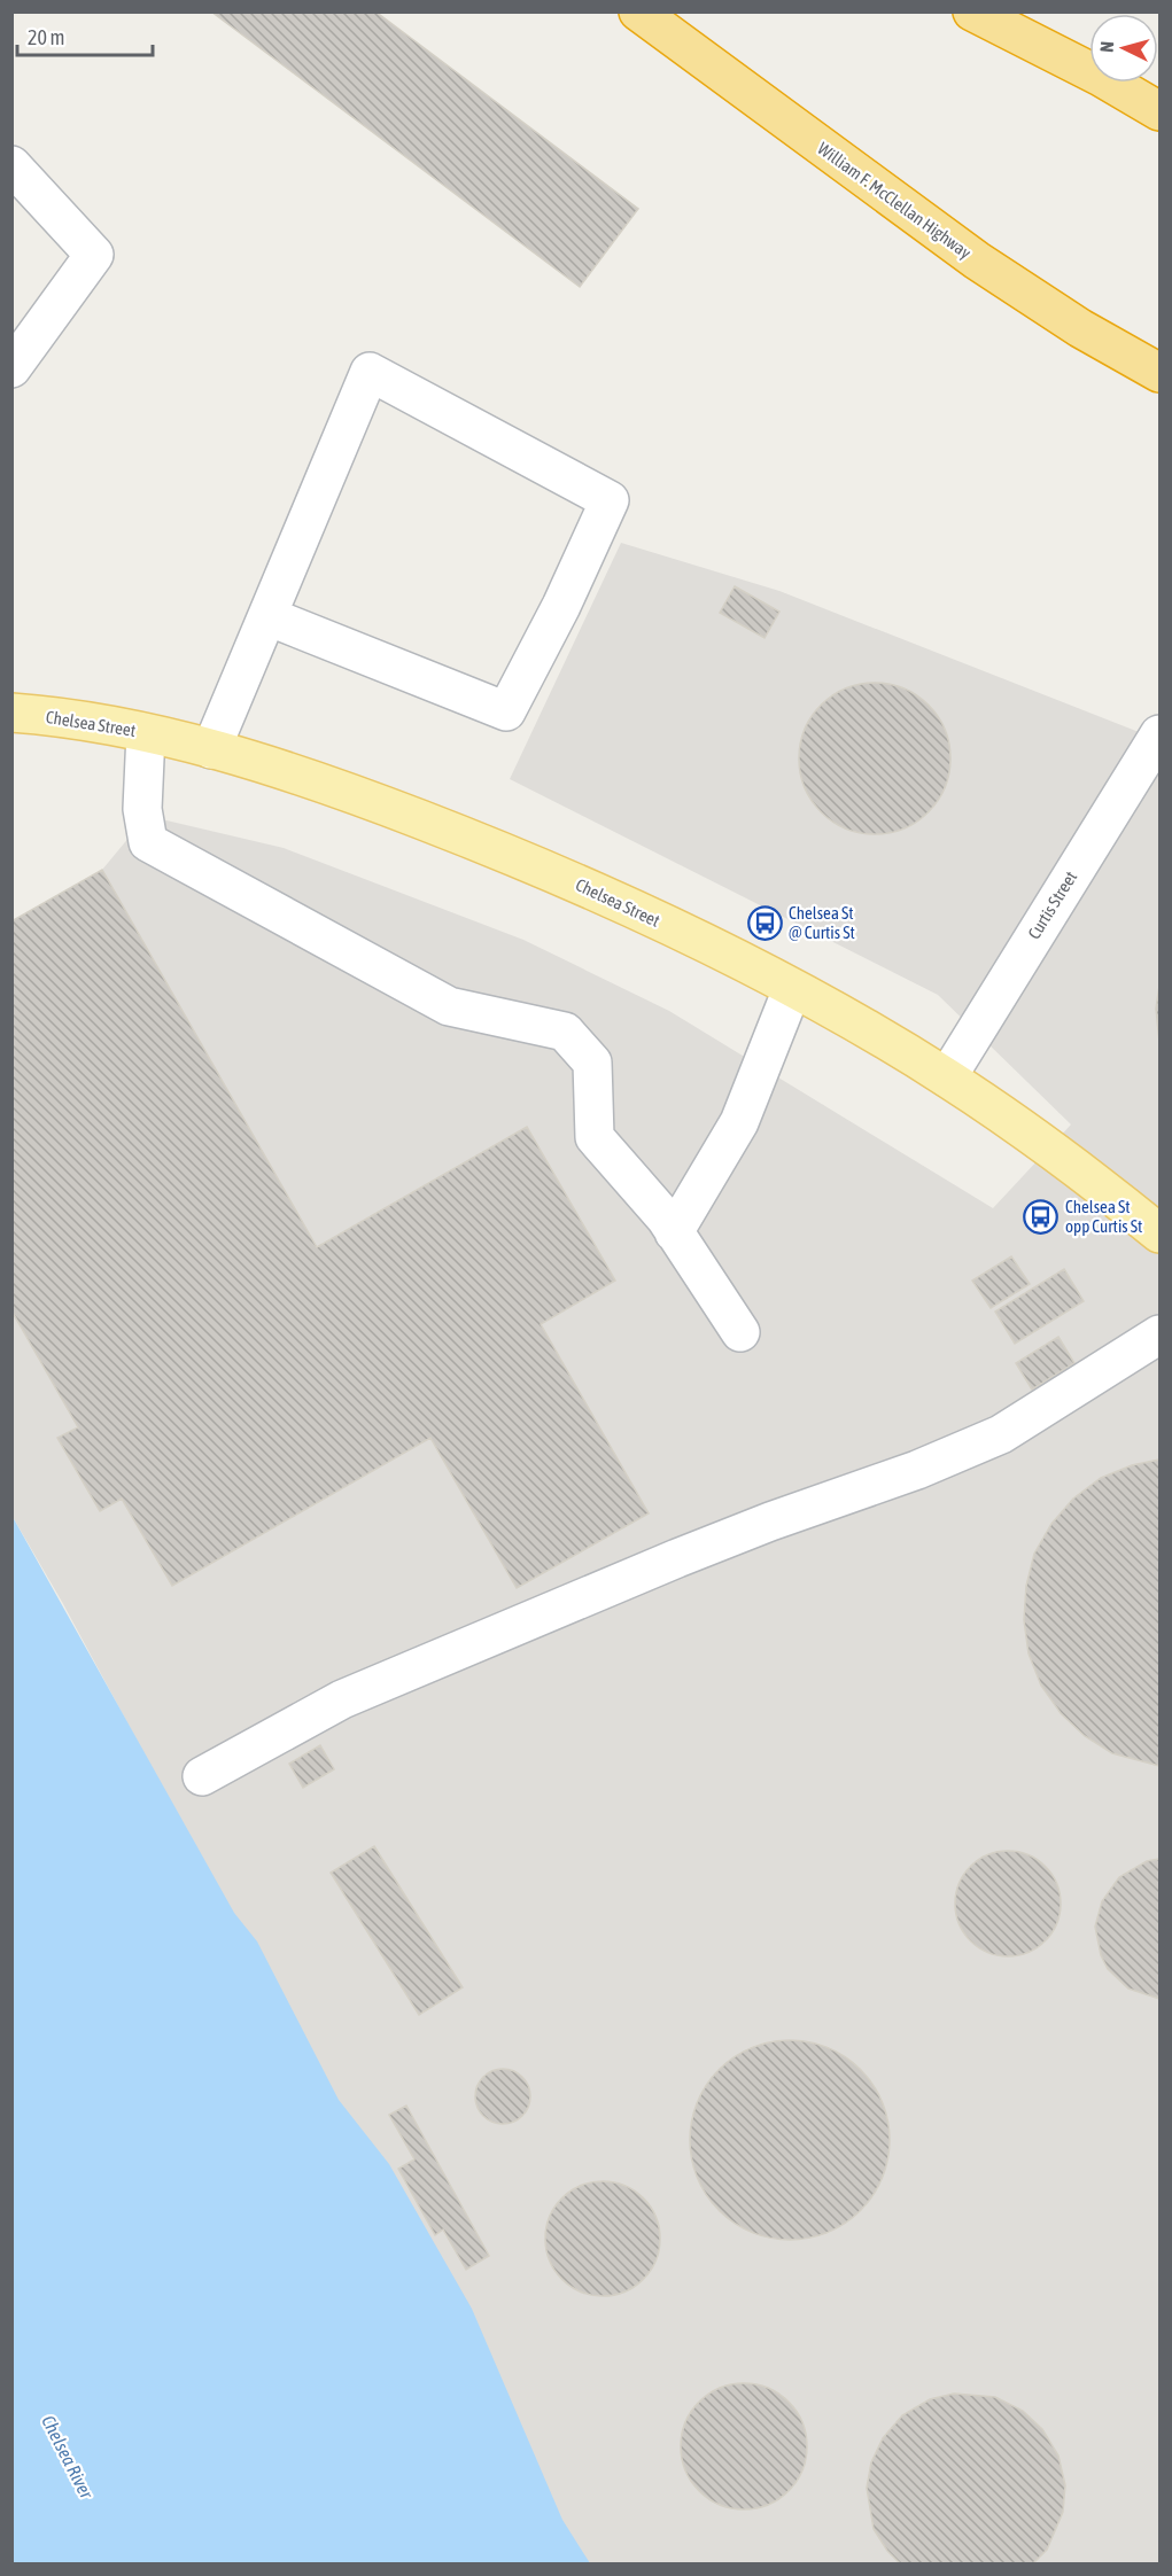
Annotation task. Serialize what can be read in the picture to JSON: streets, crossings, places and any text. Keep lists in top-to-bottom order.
{
  "streets": {
    "highway": ["William F. McClellan Highway"],
    "main road": ["Chelsea Street"],
    "street": ["Curtis Street"]
  },
  "crossings": [
    ["Chelsea Street", "Curtis Street"]
  ],
  "water": ["Chelsea River"],
  "places": {
    "bus stop": ["Chelsea St @ Curtis St", "Chelsea St opp Curtis St"]
  },
  "scale_bar": "20 m",
  "north": "left"
}
